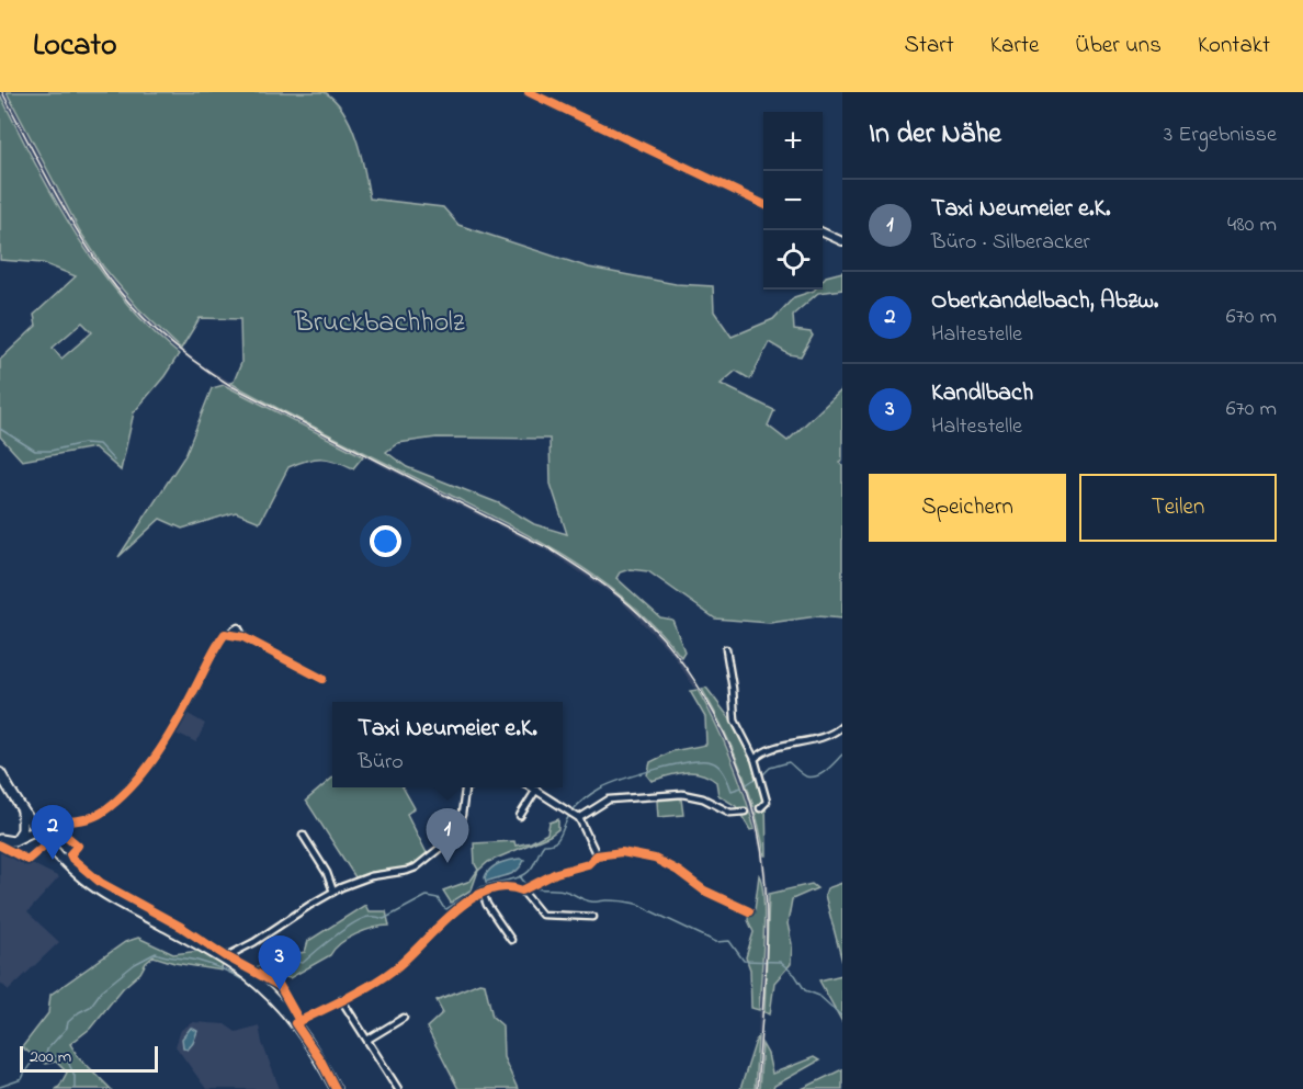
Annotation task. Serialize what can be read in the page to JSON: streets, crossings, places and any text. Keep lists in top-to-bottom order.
{
  "parks": ["Bruckbachholz"],
  "scale_bar": "200 m",
  "page": {
    "header": "Locato",
    "nav": [
      "Start",
      "Karte",
      "Über uns",
      "Kontakt"
    ],
    "heading": ["In der Nähe", "3 Ergebnisse"],
    "map_buttons": ["+", "−"],
    "list": [
      {
        "mark": "1",
        "name": "Taxi Neumeier e.K.",
        "note": "Büro · Silberacker",
        "value": "480 m"
      },
      {
        "mark": "2",
        "name": "Oberkandelbach, Abzw.",
        "note": "Haltestelle",
        "value": "670 m"
      },
      {
        "mark": "3",
        "name": "Kandlbach",
        "note": "Haltestelle",
        "value": "670 m"
      }
    ],
    "buttons": ["Speichern", "Teilen"],
    "popup": ["Taxi Neumeier e.K.", "Büro"],
    "pins": ["2", "1", "3"],
    "scale": "200 m"
  }
}
